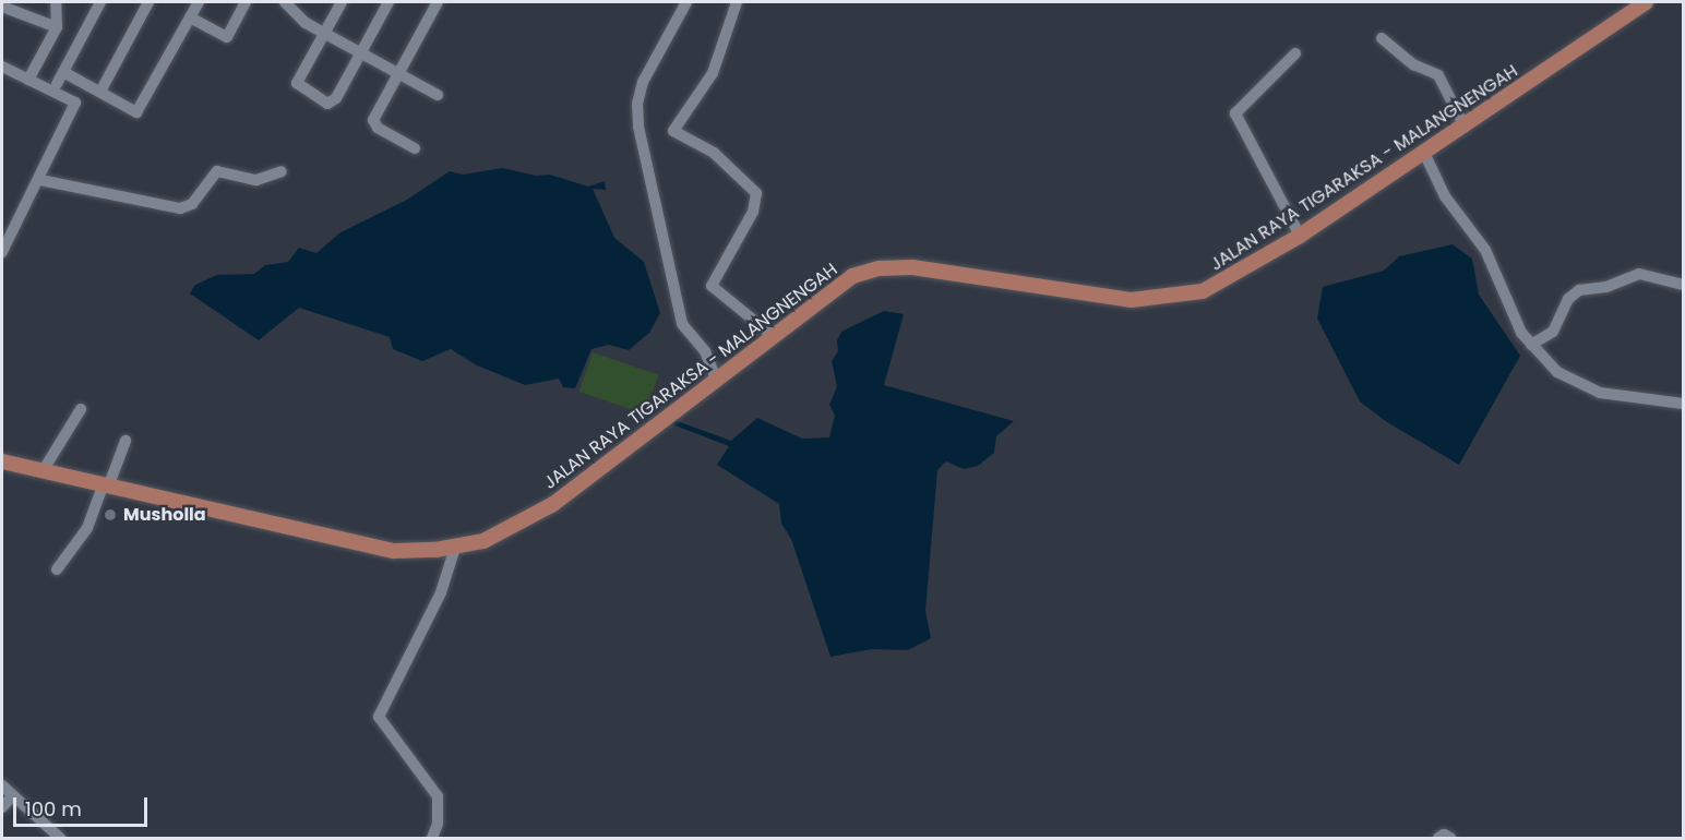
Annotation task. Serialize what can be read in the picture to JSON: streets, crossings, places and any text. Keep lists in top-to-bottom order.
{
  "streets": {
    "main road": ["JALAN RAYA TIGARAKSA - MALANGNENGAH"]
  },
  "places": ["Musholla"],
  "scale_bar": "100 m"
}
